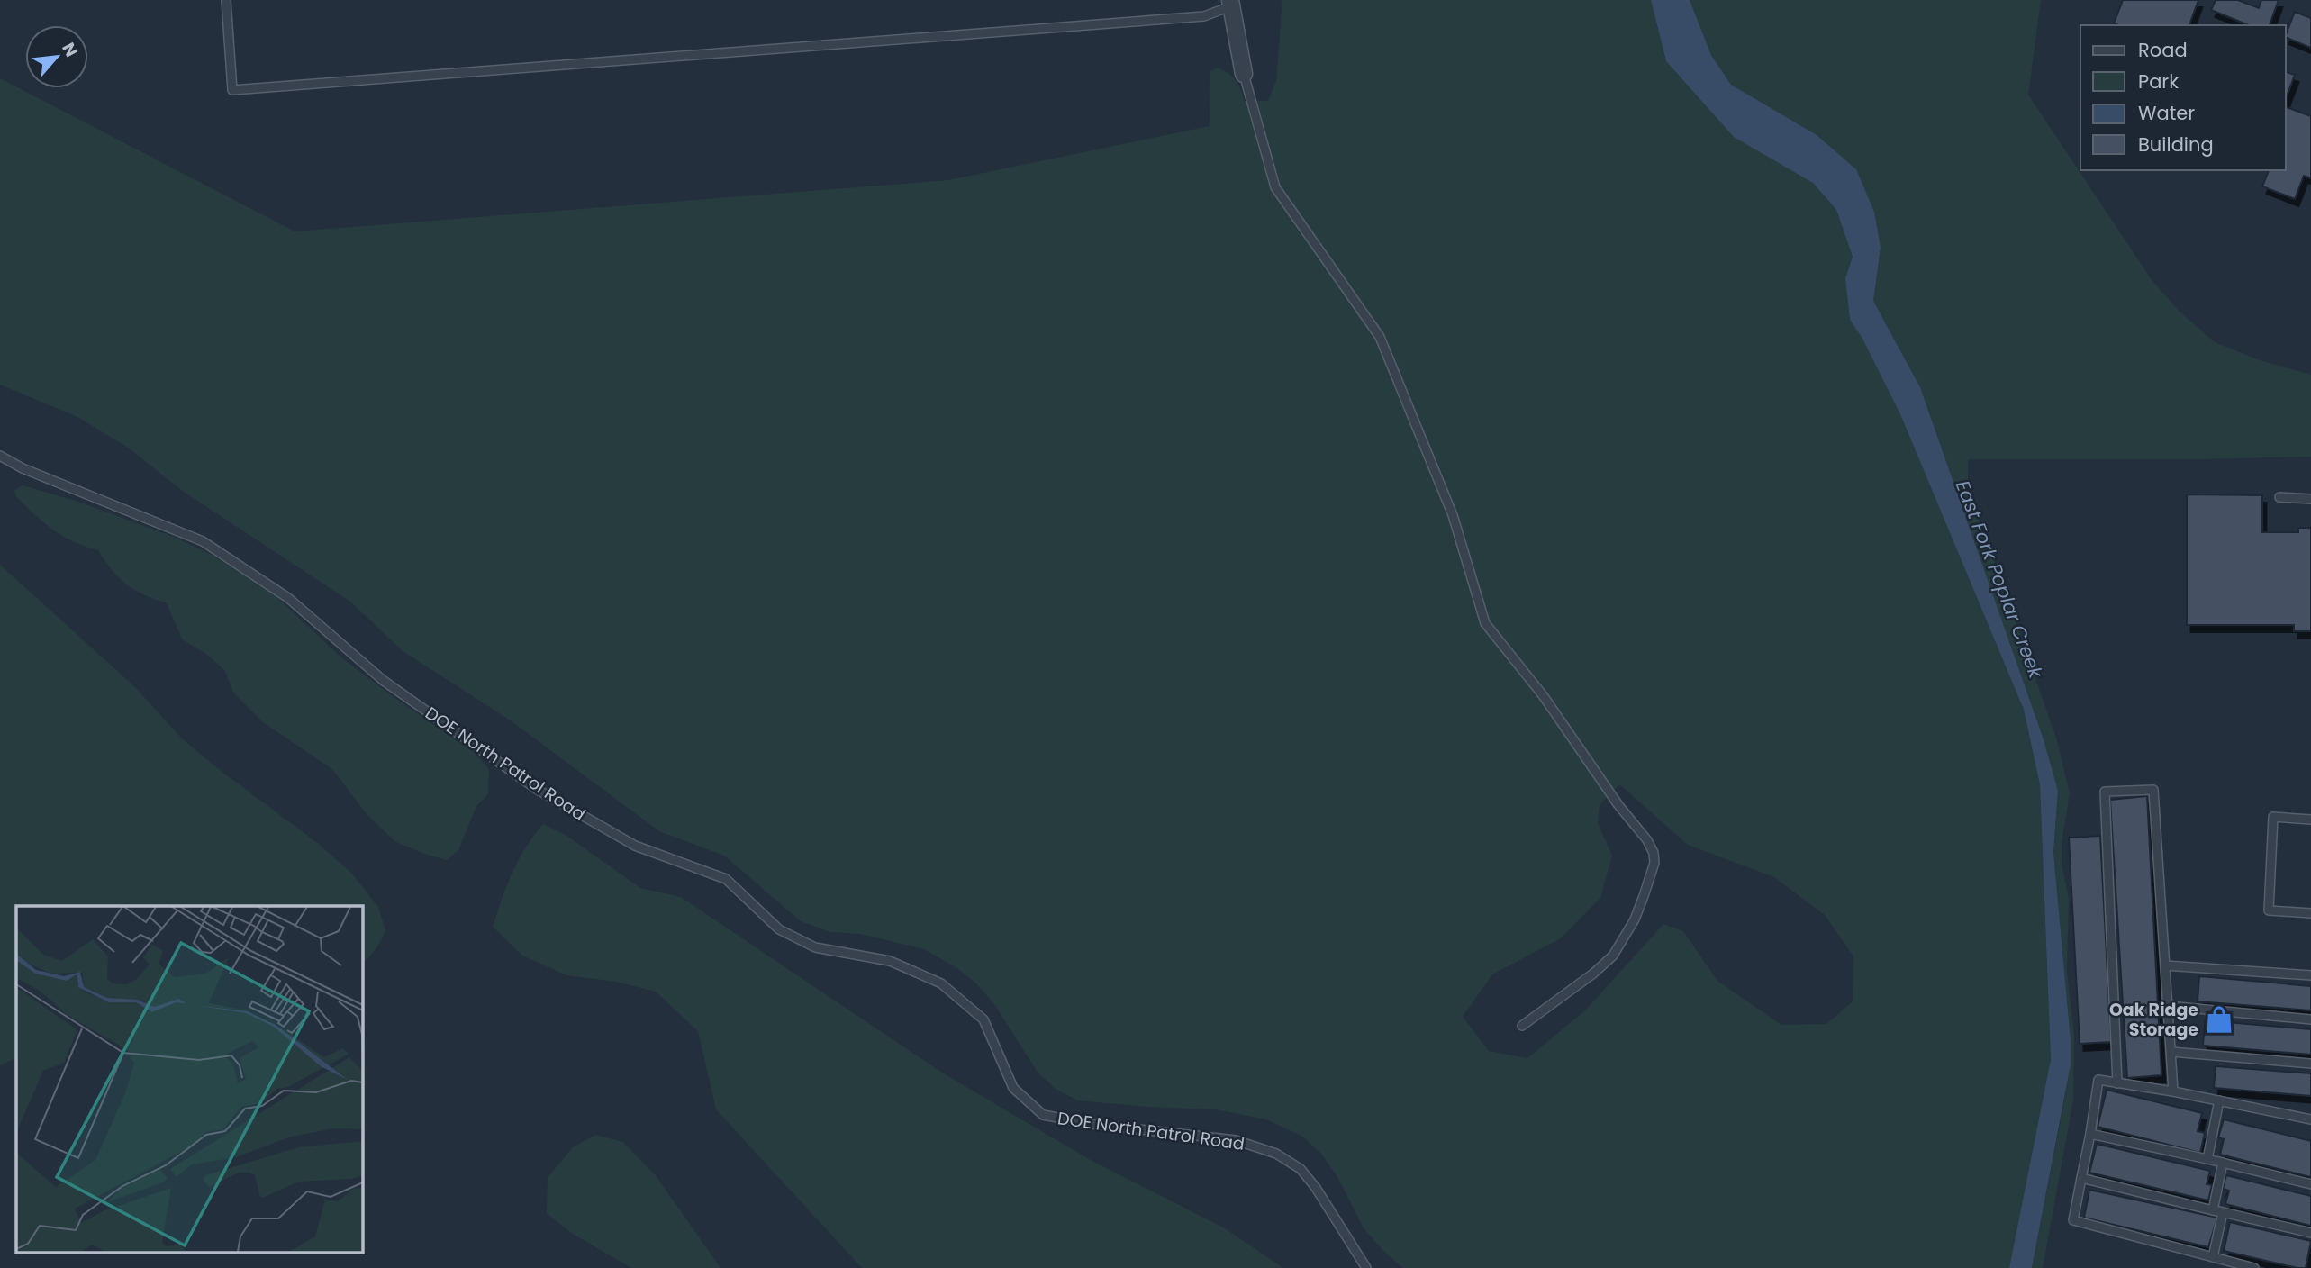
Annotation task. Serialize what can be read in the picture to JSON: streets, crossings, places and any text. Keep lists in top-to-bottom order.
{
  "streets": {
    "lane": ["DOE North Patrol Road"]
  },
  "water": ["East Fork Poplar Creek"],
  "places": {
    "shop": ["Oak Ridge Storage"]
  },
  "legend": [
    "Road",
    "Park",
    "Water",
    "Building"
  ],
  "north": "top right"
}
